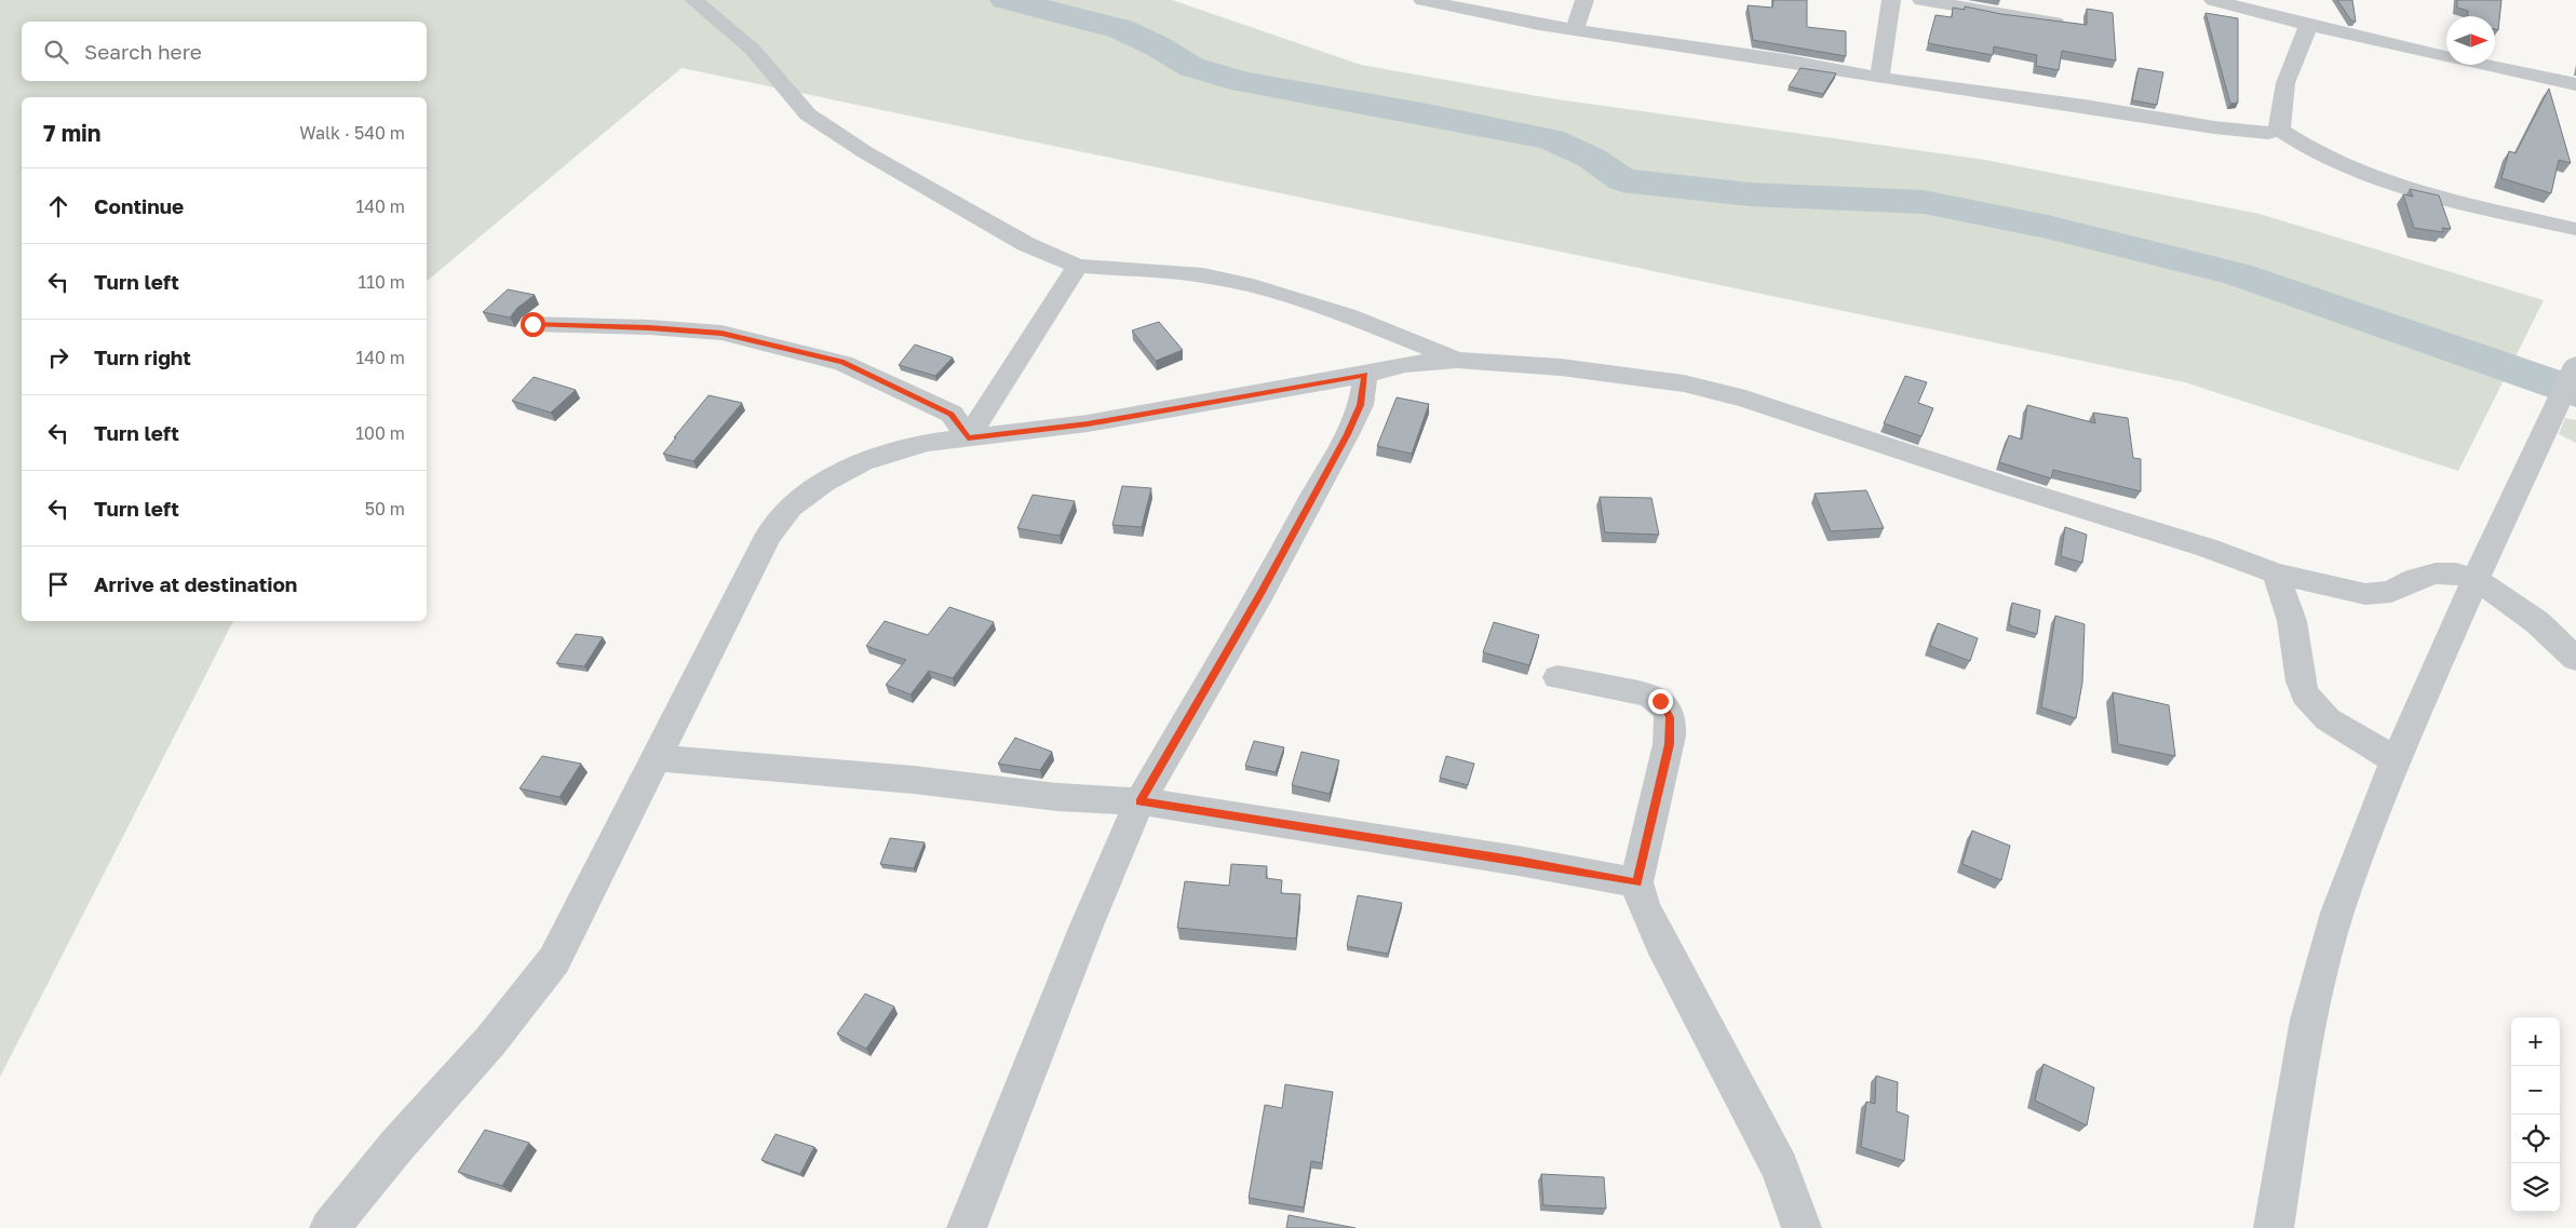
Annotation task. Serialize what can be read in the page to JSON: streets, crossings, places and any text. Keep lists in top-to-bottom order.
{
  "north": "right",
  "page": {
    "search": "Search here",
    "heading": ["7 min", "Walk · 540 m"],
    "list": [
      ["Continue", "140 m"],
      ["Turn left", "110 m"],
      ["Turn right", "140 m"],
      ["Turn left", "100 m"],
      ["Turn left", "50 m"],
      "Arrive at destination"
    ],
    "map_buttons": ["+", "−"]
  }
}
